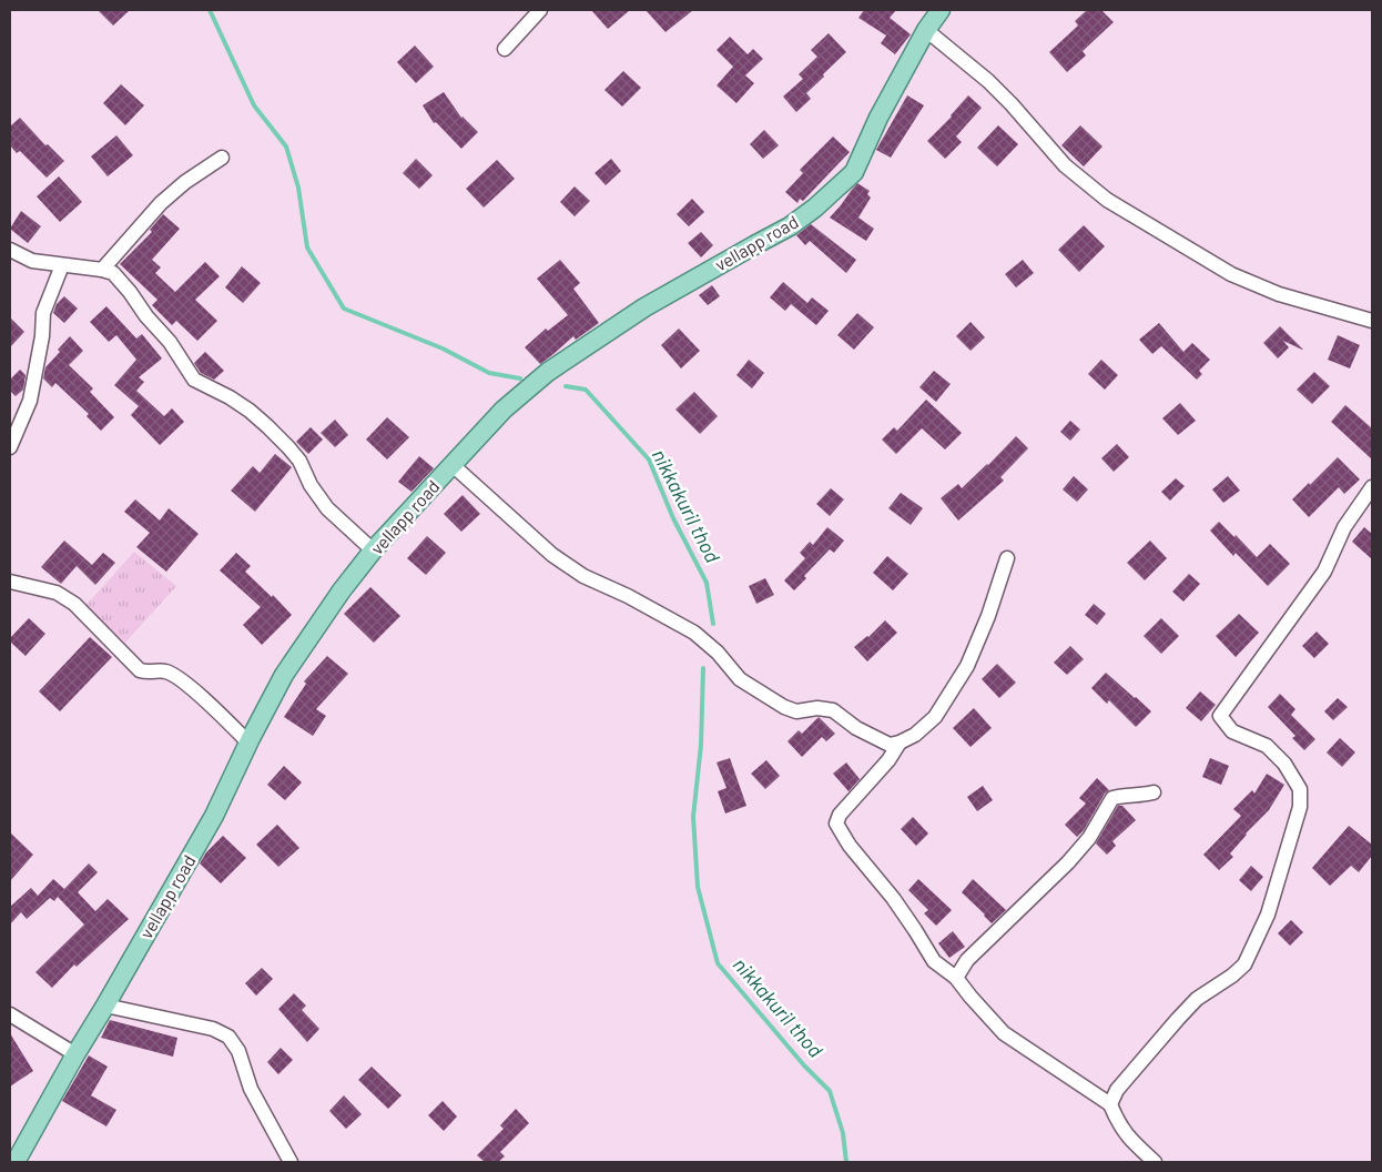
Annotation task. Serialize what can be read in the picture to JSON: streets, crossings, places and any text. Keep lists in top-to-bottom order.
{
  "streets": {
    "main road": ["vellapp road"]
  },
  "water": ["nikkakuril thod"]
}
